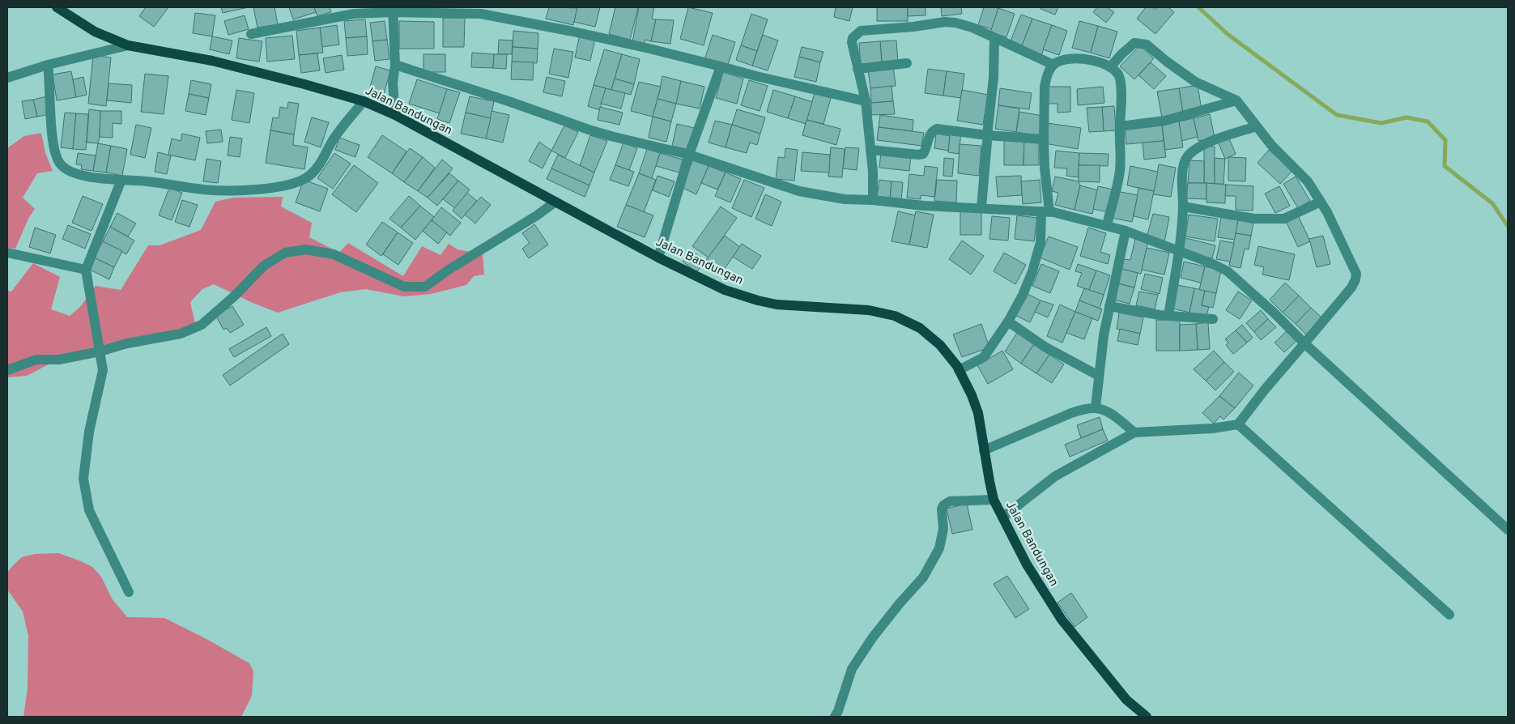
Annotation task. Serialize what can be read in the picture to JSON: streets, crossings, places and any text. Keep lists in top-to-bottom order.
{
  "streets": {
    "main road": ["Jalan Bandungan"]
  }
}
